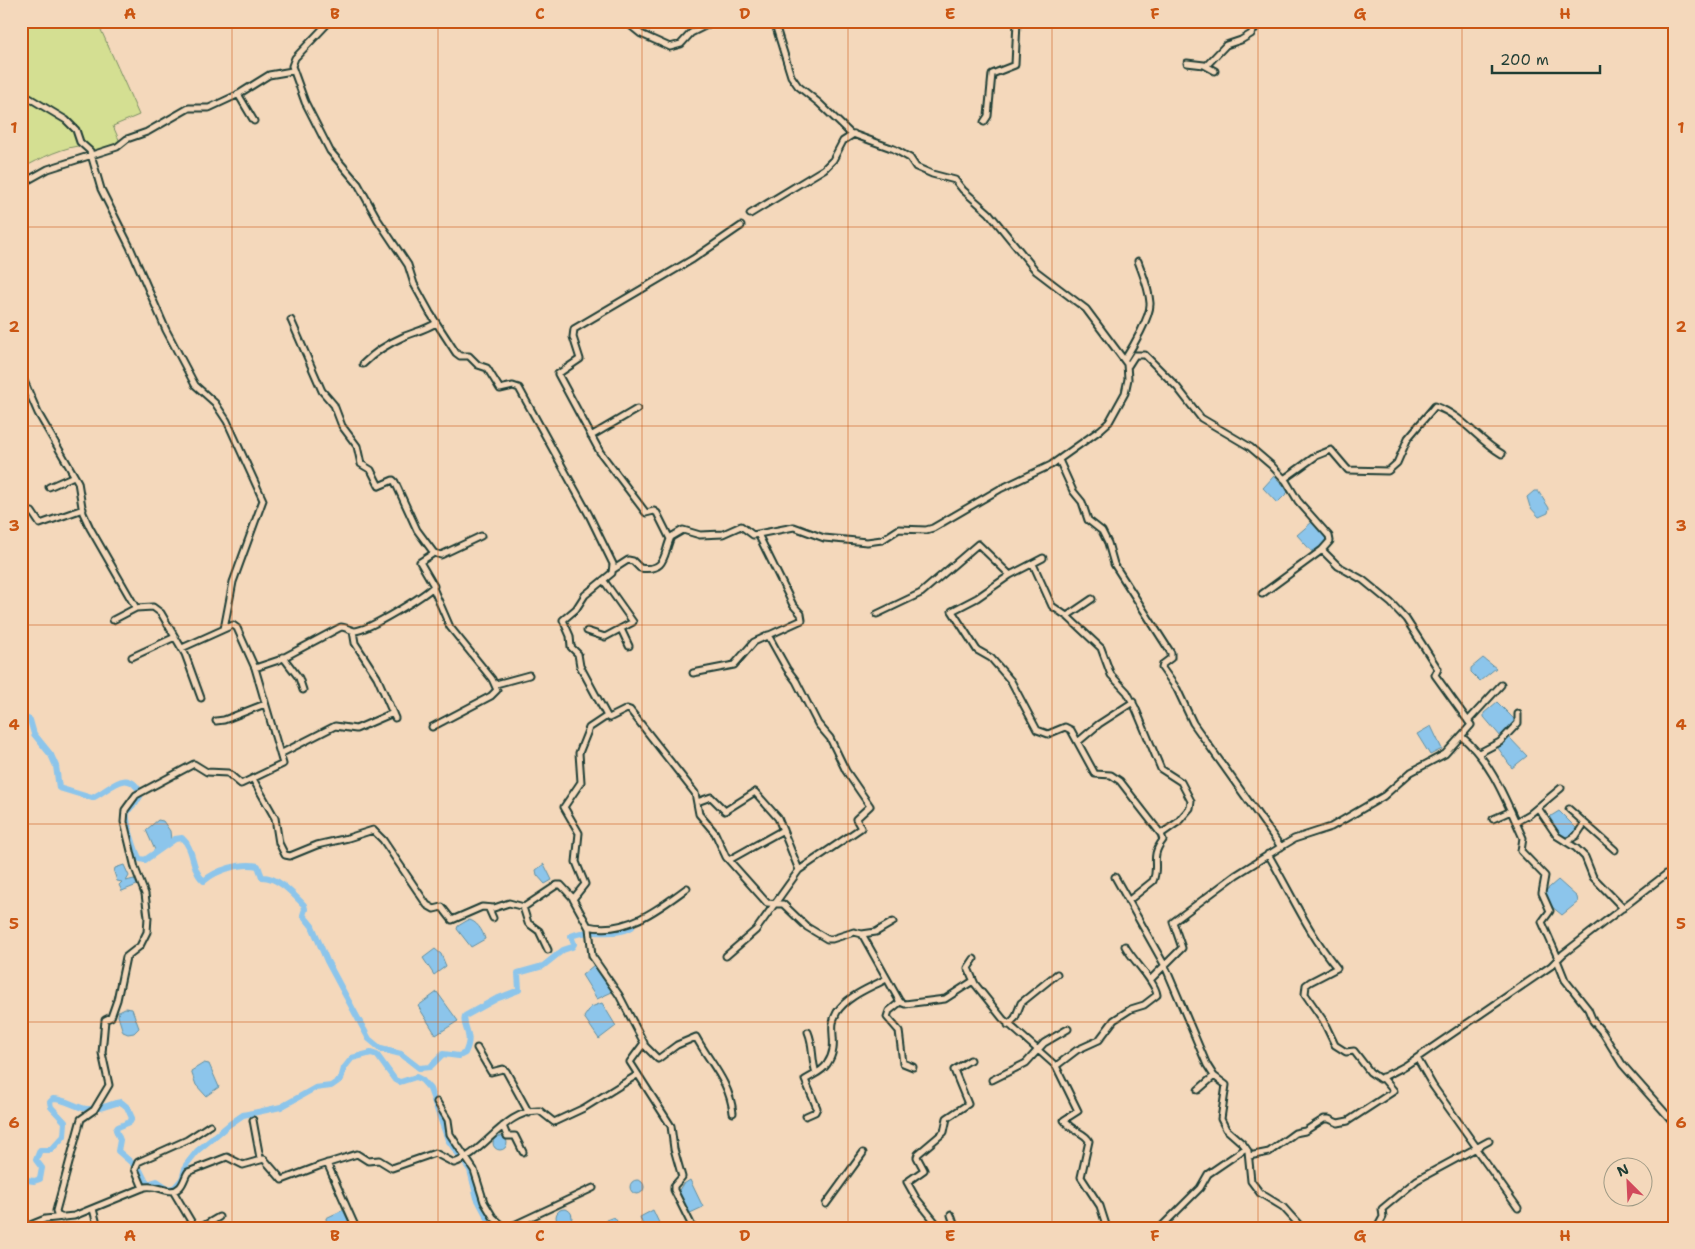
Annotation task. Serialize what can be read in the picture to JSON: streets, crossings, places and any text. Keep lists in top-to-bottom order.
{
  "scale_bar": "200 m",
  "north": "top left",
  "grid": {
    "columns": [
      "A",
      "B",
      "C",
      "D",
      "E",
      "F",
      "G",
      "H"
    ],
    "rows": [
      "1",
      "2",
      "3",
      "4",
      "5",
      "6"
    ]
  }
}
